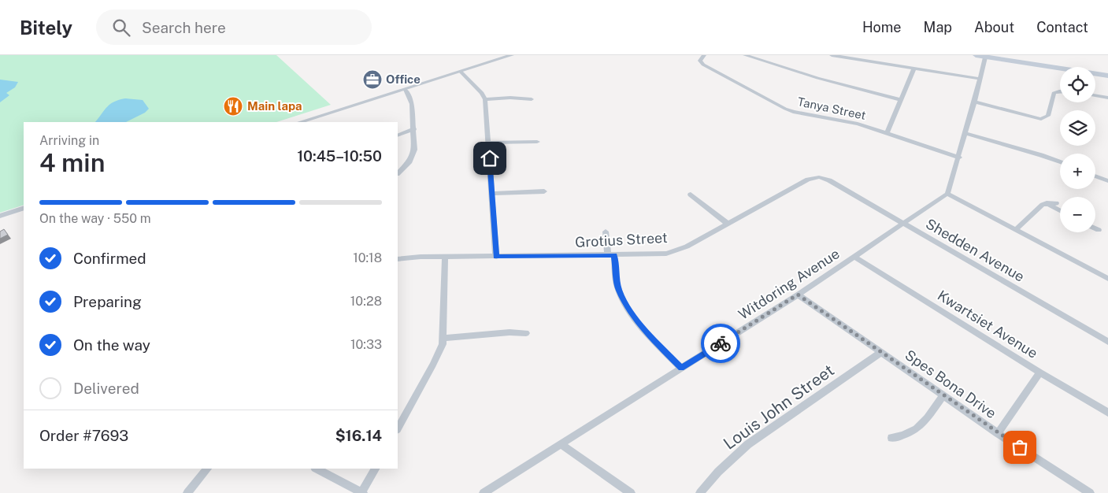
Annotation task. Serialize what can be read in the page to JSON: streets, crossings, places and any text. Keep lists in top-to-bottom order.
{
  "streets": {
    "street": [
      "Tanya Street",
      "Grotius Street",
      "Shedden Avenue",
      "Witdoring Avenue",
      "Kwartsiet Avenue",
      "Spes Bona Drive",
      "Louis John Street"
    ]
  },
  "crossings": [
    ["Grotius Street", "Shedden Avenue"],
    ["Shedden Avenue", "Witdoring Avenue"],
    ["Witdoring Avenue", "Kwartsiet Avenue"],
    ["Witdoring Avenue", "Spes Bona Drive"],
    ["Spes Bona Drive", "Louis John Street"]
  ],
  "places": {
    "office": ["Office"],
    "restaurant": ["Main lapa"]
  },
  "page": {
    "header": "Bitely",
    "search": "Search here",
    "nav": [
      "Home",
      "Map",
      "About",
      "Contact"
    ],
    "map_buttons": ["+", "−"],
    "heading": ["4 min", "Arriving in", "10:45–10:50"],
    "panel": ["Order #7693", "$16.14"],
    "bar": "On the way · 550 m",
    "list": [
      ["Confirmed", "10:18"],
      ["Preparing", "10:28"],
      ["On the way", "10:33"],
      "Delivered"
    ]
  }
}
